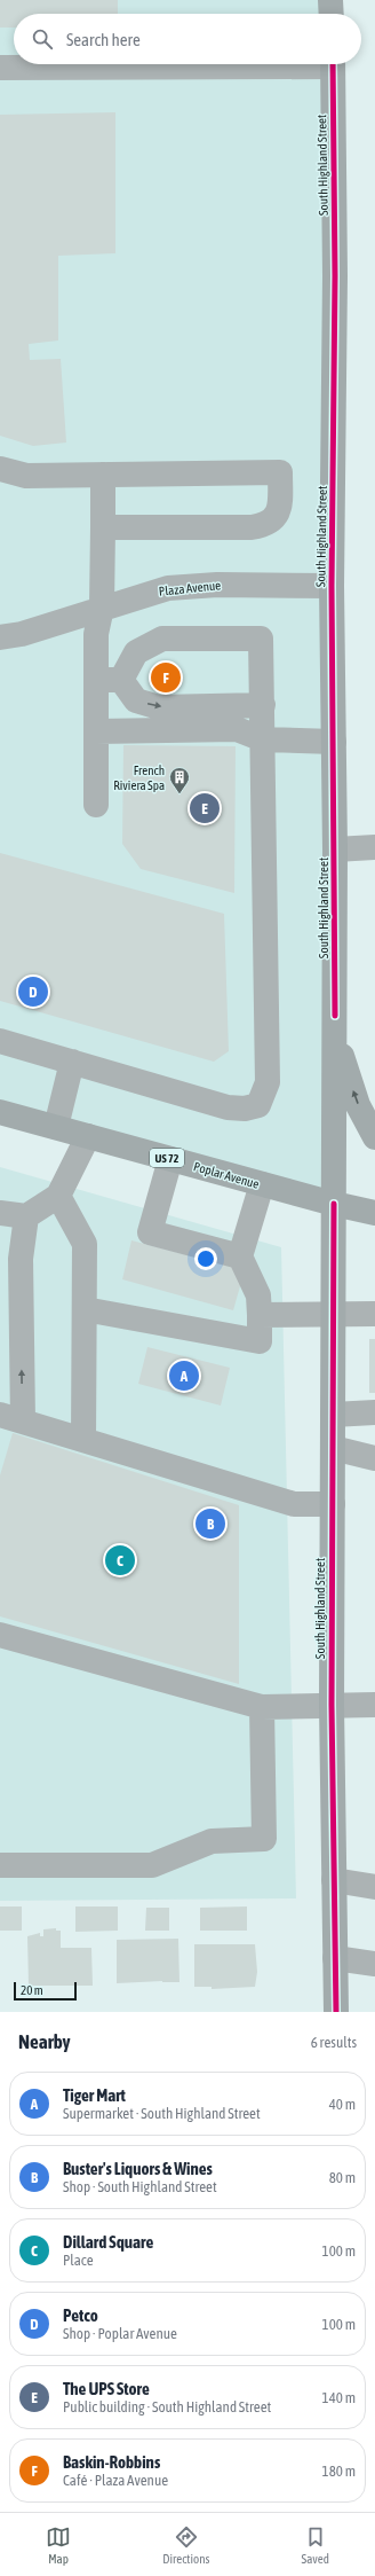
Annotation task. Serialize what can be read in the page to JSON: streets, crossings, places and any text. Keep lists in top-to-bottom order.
{
  "streets": {
    "main road": ["South Highland Street", "US 72", "Poplar Avenue"],
    "street": ["Plaza Avenue"]
  },
  "crossings": [
    ["South Highland Street", "Plaza Avenue"],
    ["South Highland Street", "Poplar Avenue"]
  ],
  "places": {
    "building": ["French Riviera Spa"]
  },
  "scale_bar": "20 m",
  "page": {
    "search": "Search here",
    "pins": [
      "F",
      "E",
      "D",
      "A",
      "B",
      "C"
    ],
    "scale": "20 m",
    "heading": ["Nearby", "6 results"],
    "list": [
      {
        "mark": "A",
        "name": "Tiger Mart",
        "note": "Supermarket · South Highland Street",
        "value": "40 m"
      },
      {
        "mark": "B",
        "name": "Buster's Liquors & Wines",
        "note": "Shop · South Highland Street",
        "value": "80 m"
      },
      {
        "mark": "C",
        "name": "Dillard Square",
        "note": "Place",
        "value": "100 m"
      },
      {
        "mark": "D",
        "name": "Petco",
        "note": "Shop · Poplar Avenue",
        "value": "100 m"
      },
      {
        "mark": "E",
        "name": "The UPS Store",
        "note": "Public building · South Highland Street",
        "value": "140 m"
      },
      {
        "mark": "F",
        "name": "Baskin-Robbins",
        "note": "Café · Plaza Avenue",
        "value": "180 m"
      }
    ],
    "nav": ["Map", "Directions", "Saved"]
  }
}
